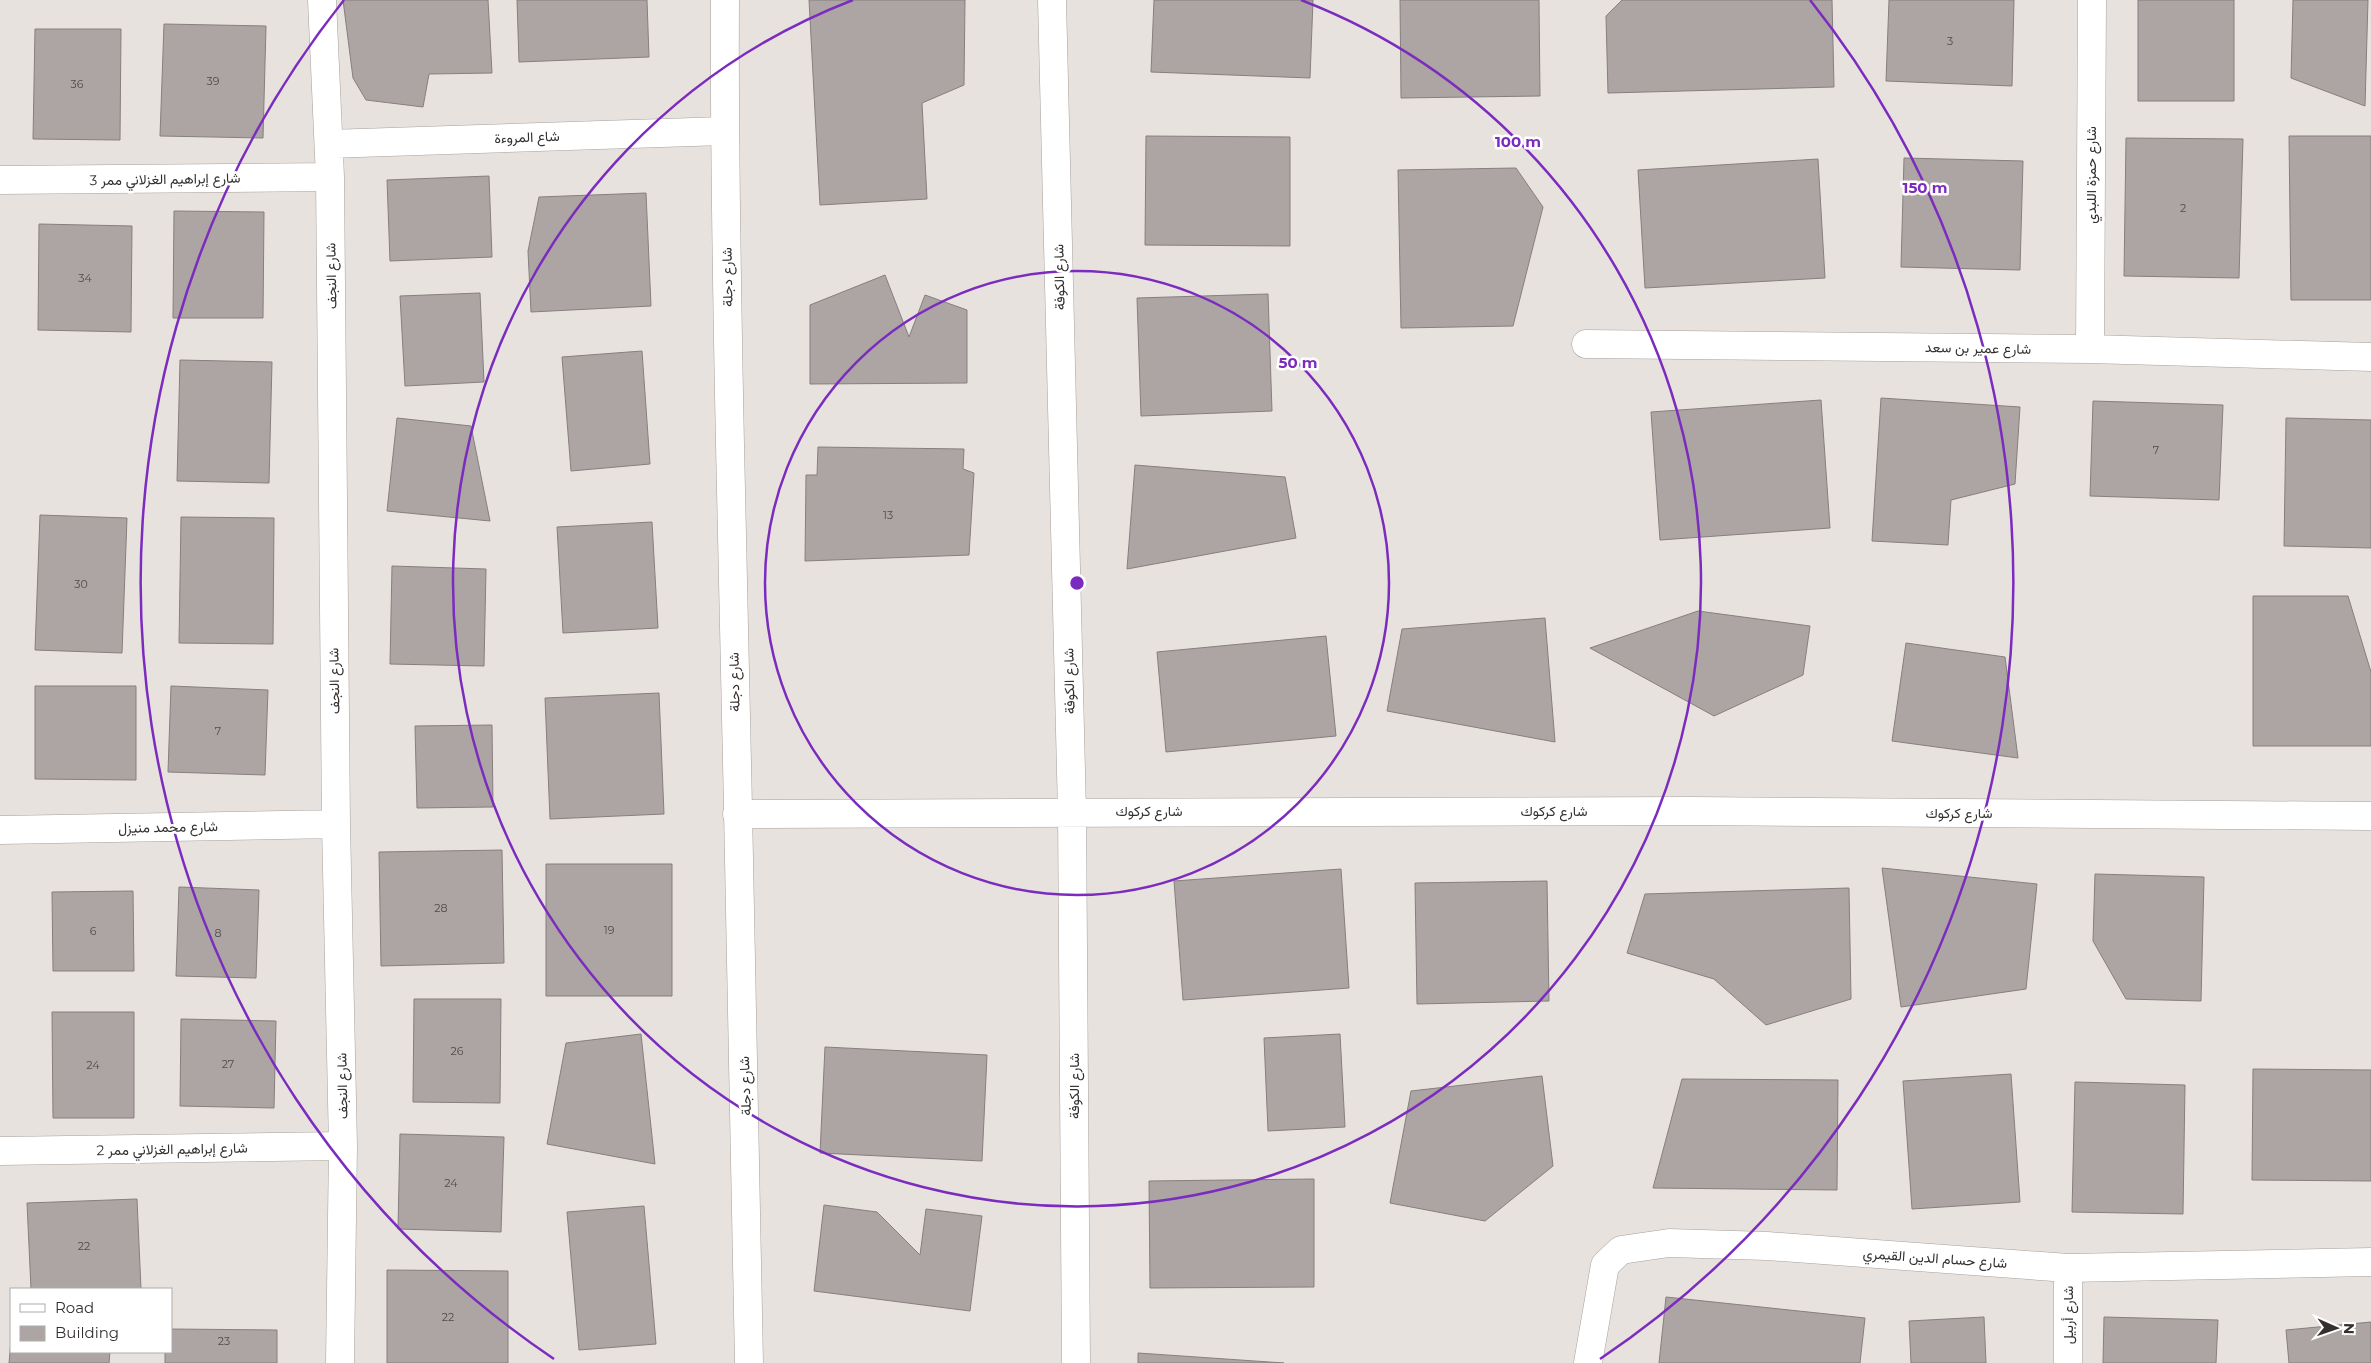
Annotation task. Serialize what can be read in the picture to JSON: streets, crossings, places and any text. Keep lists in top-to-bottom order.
{
  "streets": {
    "street": [
      "شاع المروءة",
      "شارع حمزة اللبدي",
      "شارع إبراهيم الغزلاني ممر 3",
      "شارع النجف",
      "شارع دجلة",
      "شارع الكوفة",
      "شارع عمير بن سعد",
      "شارع كركوك",
      "شارع محمد منيزل",
      "شارع إبراهيم الغزلاني ممر 2",
      "شارع حسام الدين القيمري",
      "شارع أربيل"
    ]
  },
  "crossings": [
    ["شاع المروءة", "شارع النجف"],
    ["شاع المروءة", "شارع دجلة"],
    ["شارع حمزة اللبدي", "شارع عمير بن سعد"],
    ["شارع إبراهيم الغزلاني ممر 3", "شارع النجف"],
    ["شارع النجف", "شارع محمد منيزل"],
    ["شارع النجف", "شارع إبراهيم الغزلاني ممر 2"],
    ["شارع دجلة", "شارع كركوك"],
    ["شارع الكوفة", "شارع كركوك"],
    ["شارع حسام الدين القيمري", "شارع أربيل"]
  ],
  "house_numbers": [
    "3",
    "39",
    "36",
    "2",
    "34",
    "7",
    "13",
    "30",
    "7",
    "28",
    "19",
    "6",
    "8",
    "26",
    "27",
    "24",
    "24",
    "22",
    "22",
    "23"
  ],
  "legend": ["Road", "Building"],
  "north": "right",
  "rings": ["100 m", "150 m", "50 m"]
}
